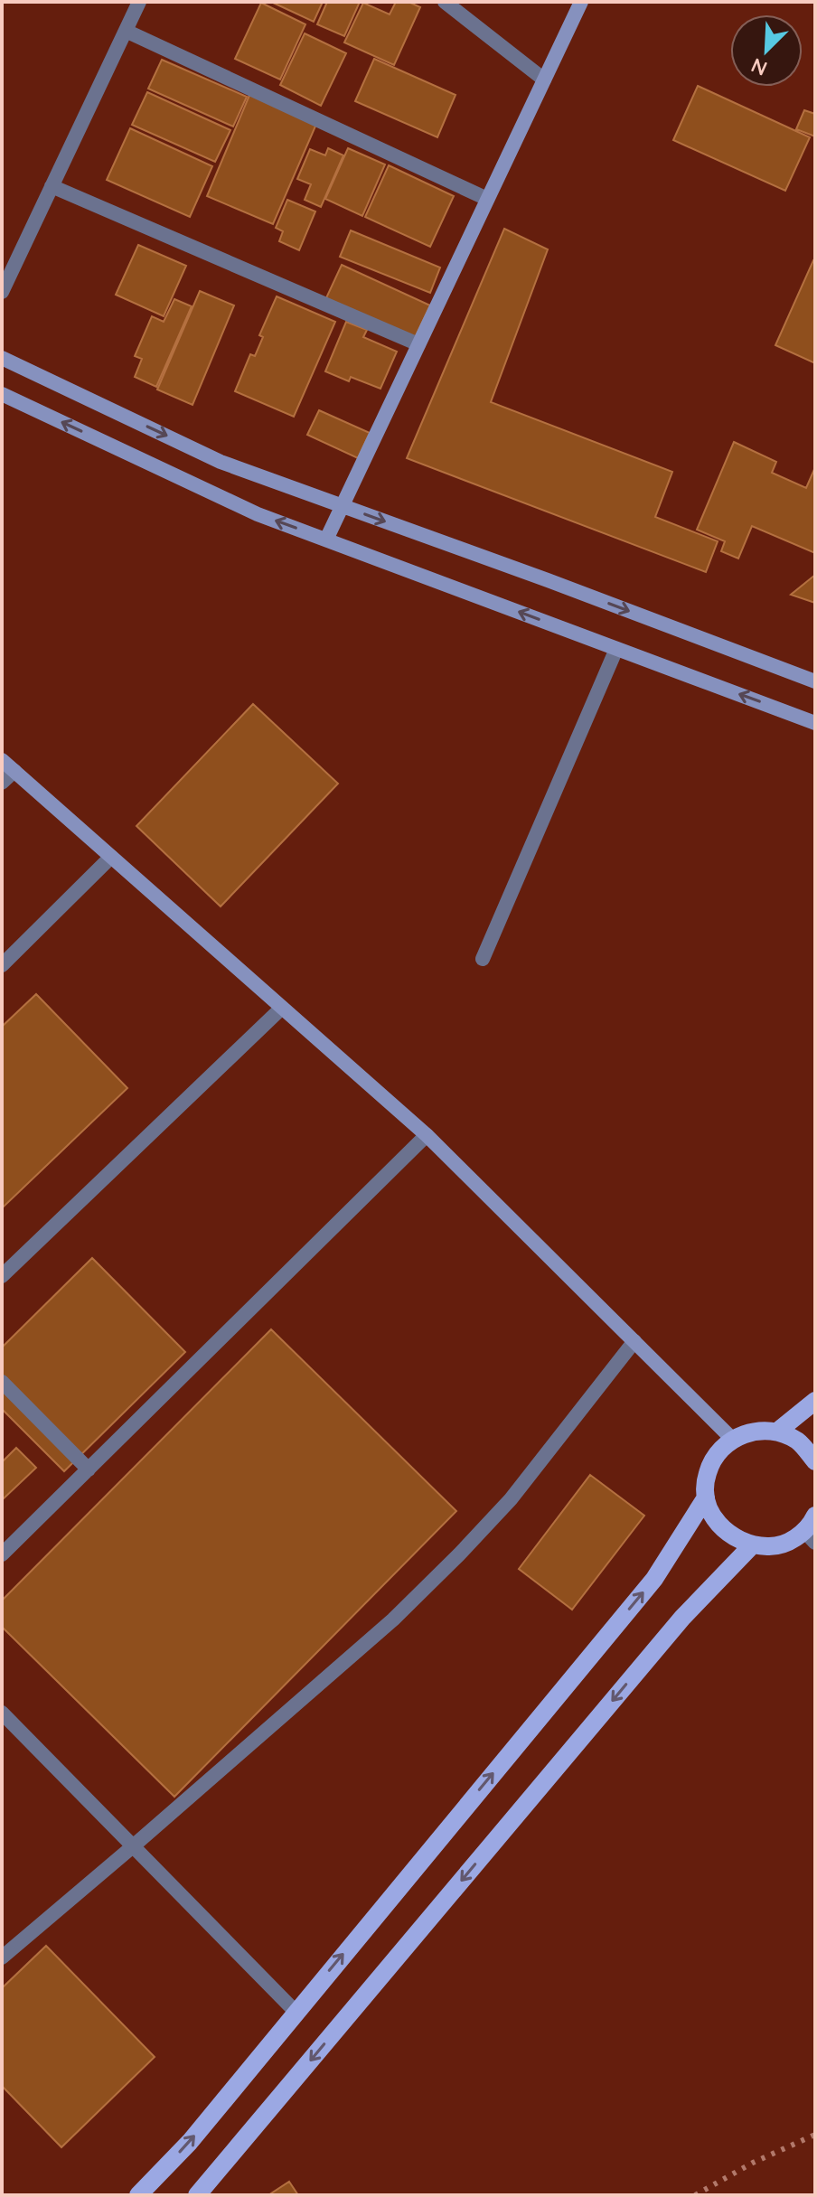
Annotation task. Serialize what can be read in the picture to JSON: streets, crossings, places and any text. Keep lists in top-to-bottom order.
{
  "north": "bottom left"
}
